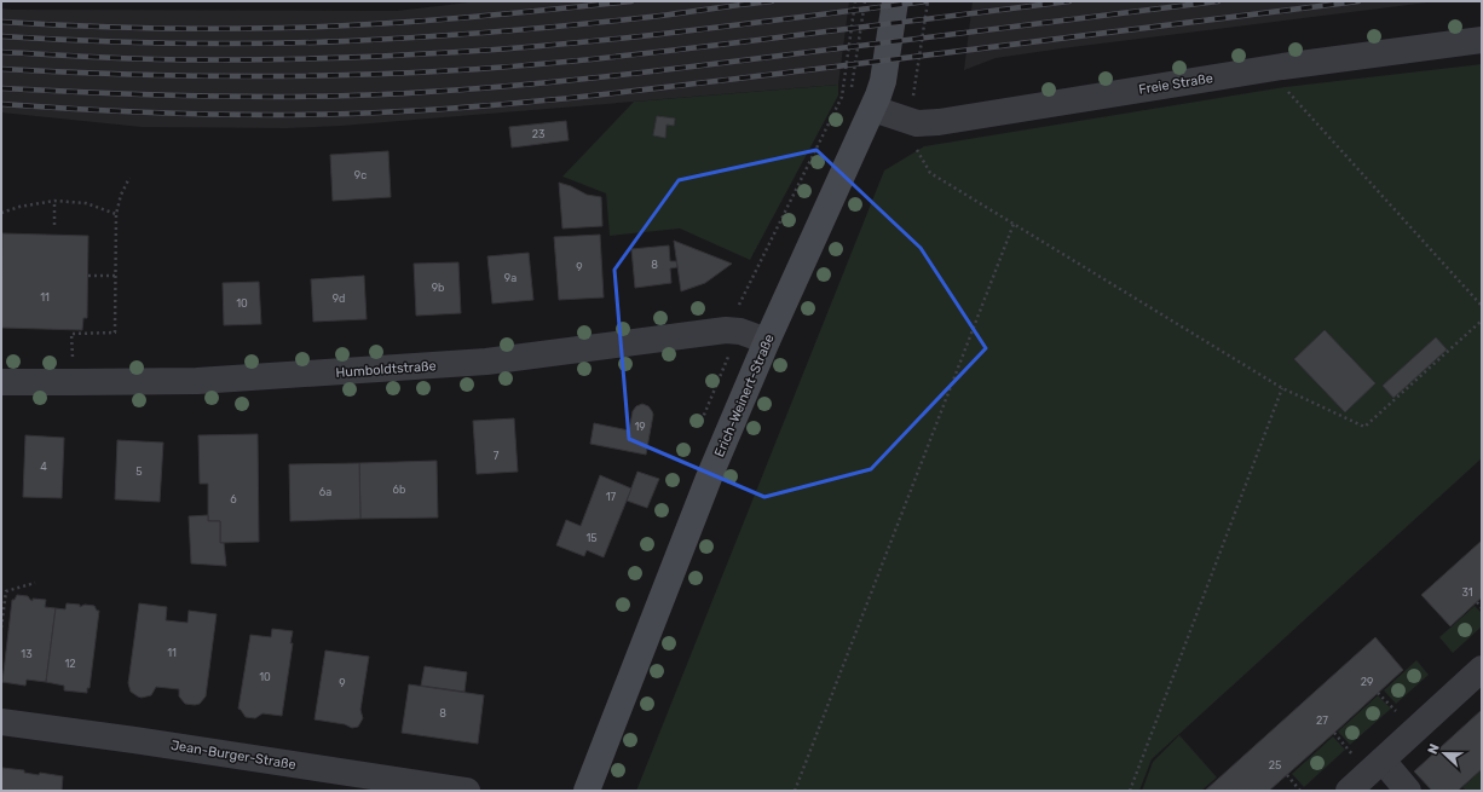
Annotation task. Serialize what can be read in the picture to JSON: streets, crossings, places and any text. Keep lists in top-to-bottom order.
{
  "streets": {
    "main road": ["Erich-Weinert-Straße"],
    "street": ["Freie Straße", "Humboldtstraße", "Jean-Burger-Straße"]
  },
  "crossings": [
    ["Freie Straße", "Erich-Weinert-Straße"],
    ["Humboldtstraße", "Erich-Weinert-Straße"]
  ],
  "house_numbers": [
    "23",
    "9c",
    "8",
    "9",
    "9a",
    "9b",
    "11",
    "9d",
    "10",
    "19",
    "7",
    "4",
    "5",
    "6b",
    "6a",
    "17",
    "6",
    "15",
    "31",
    "11",
    "13",
    "12",
    "10",
    "29",
    "9",
    "8",
    "27",
    "25"
  ],
  "north": "left"
}
